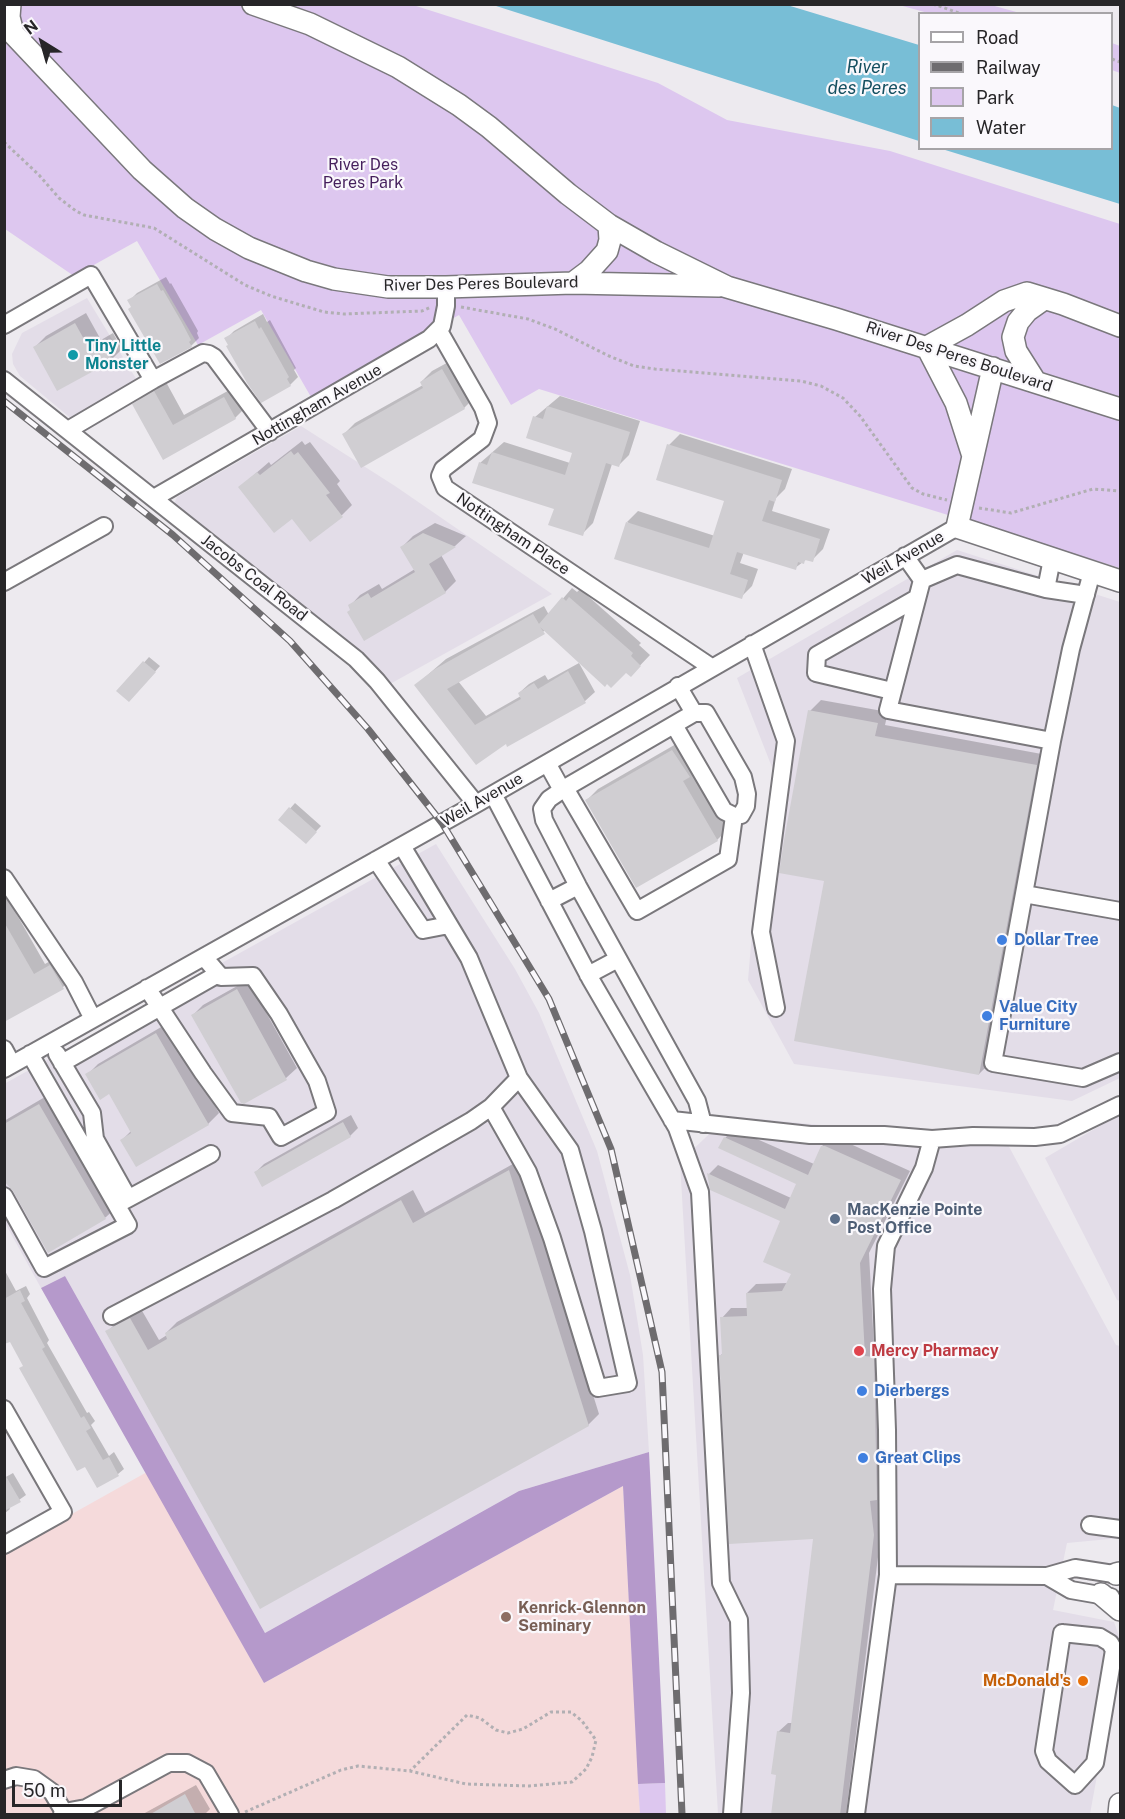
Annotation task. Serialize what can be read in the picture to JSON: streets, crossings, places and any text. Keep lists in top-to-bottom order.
{
  "streets": {
    "main road": ["River Des Peres Boulevard", "Weil Avenue"],
    "street": ["Nottingham Avenue", "Nottingham Place", "Jacobs Coal Road"]
  },
  "crossings": [
    ["River Des Peres Boulevard", "Weil Avenue"],
    ["Nottingham Avenue", "Nottingham Place"],
    ["Nottingham Avenue", "Jacobs Coal Road"],
    ["Nottingham Place", "Weil Avenue"],
    ["Weil Avenue", "Jacobs Coal Road"]
  ],
  "water": ["River des Peres"],
  "parks": ["River Des Peres Park"],
  "places": [
    "Tiny Little Monster",
    "Dollar Tree",
    "Value City Furniture",
    "MacKenzie Pointe Post Office",
    "Mercy Pharmacy",
    "Dierbergs",
    "Great Clips",
    "Kenrick-Glennon Seminary",
    "McDonald's"
  ],
  "legend": [
    "Road",
    "Railway",
    "Park",
    "Water"
  ],
  "scale_bar": "50 m",
  "north": "top left"
}
